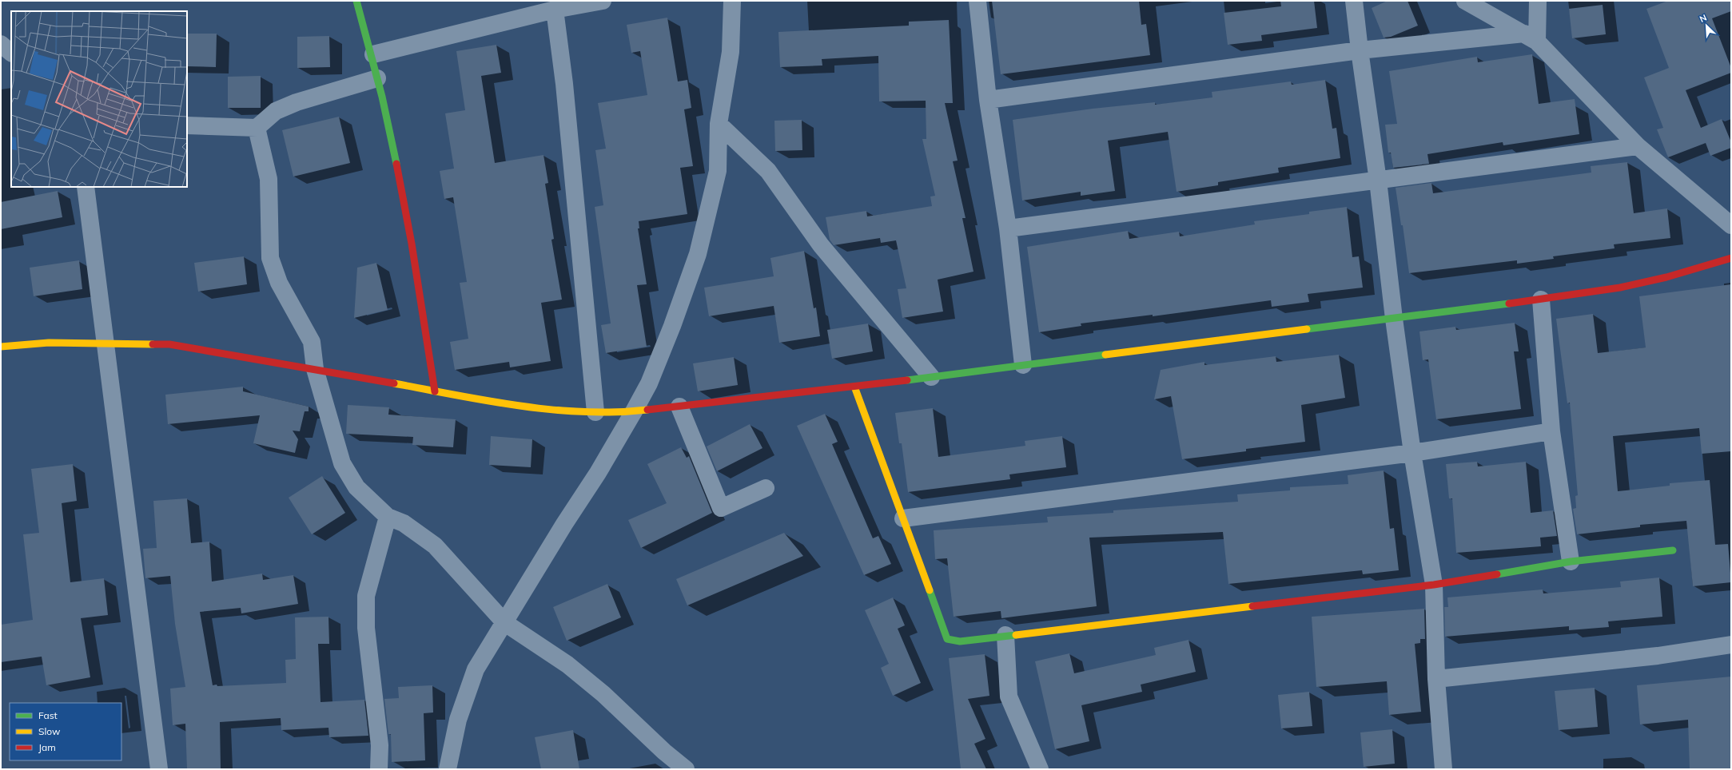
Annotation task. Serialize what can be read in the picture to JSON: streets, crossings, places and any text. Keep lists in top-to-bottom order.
{
  "legend": ["Fast", "Slow", "Jam"],
  "north": "top left"
}
